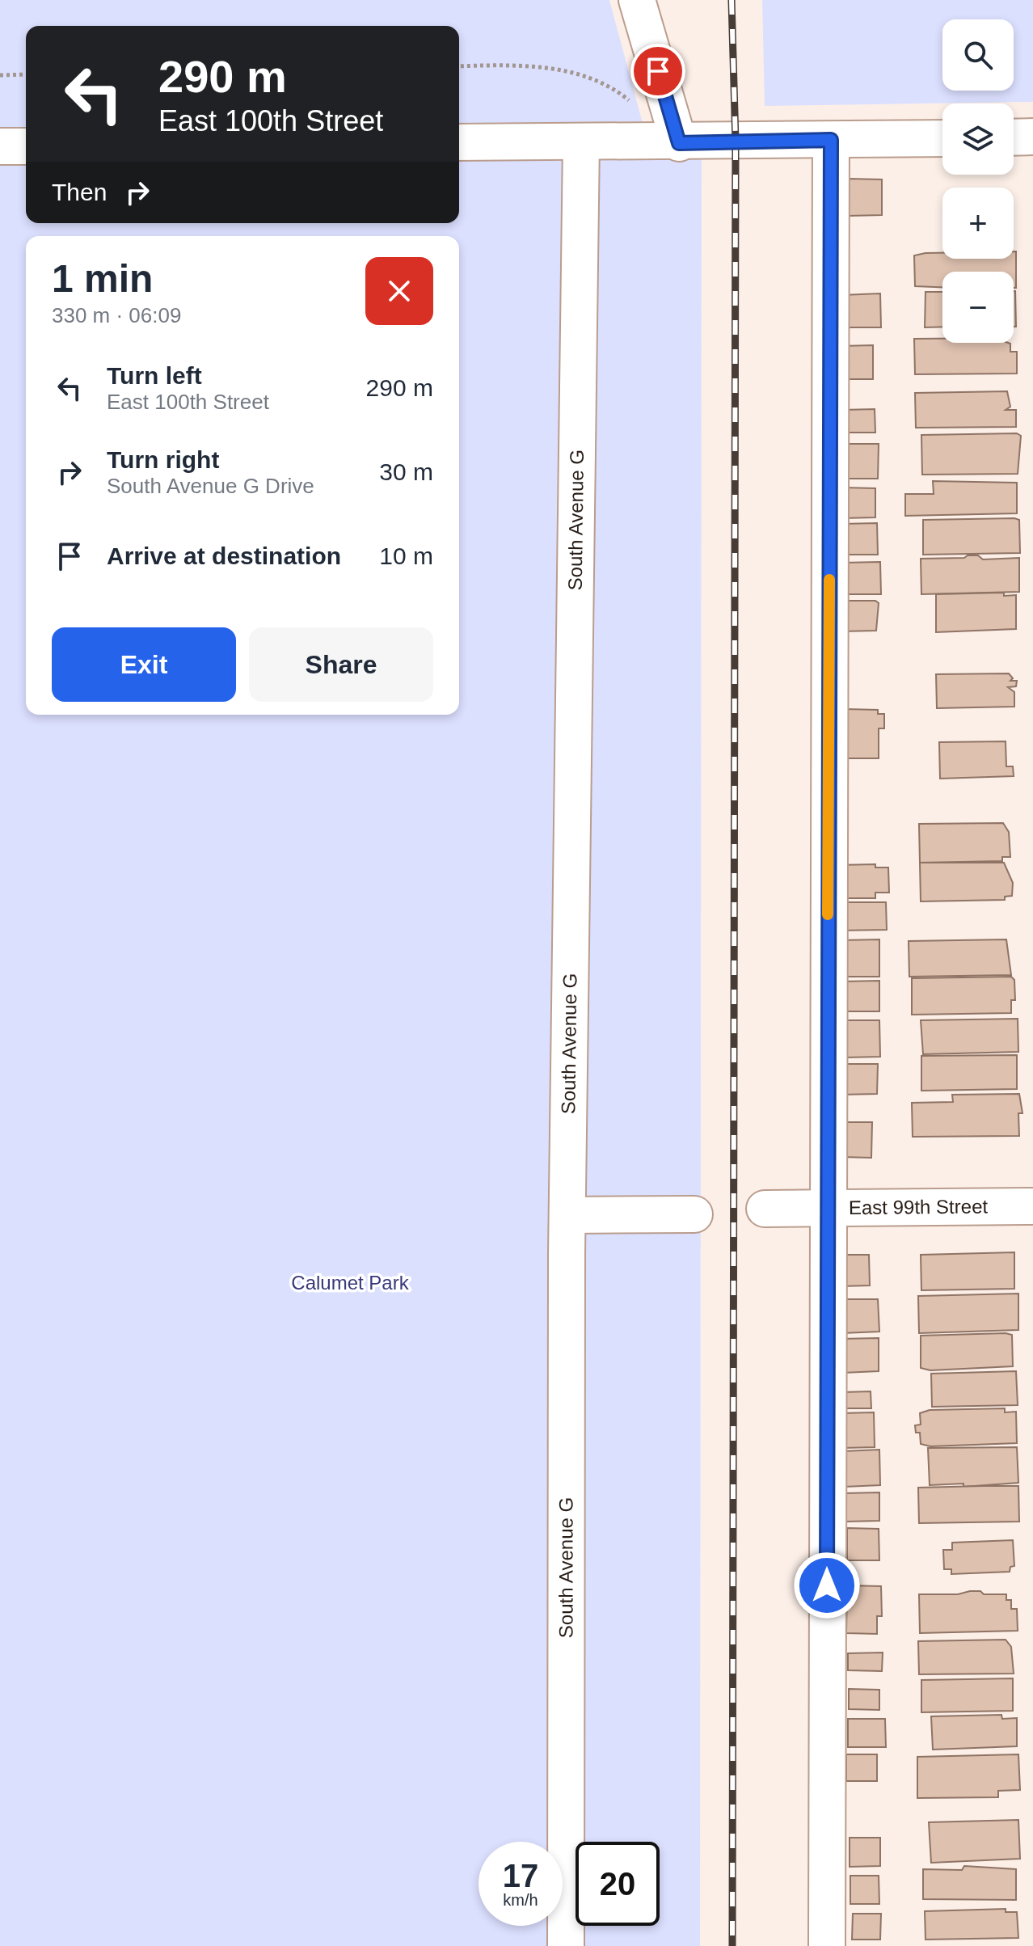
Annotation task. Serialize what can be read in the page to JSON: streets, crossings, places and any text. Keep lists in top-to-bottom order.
{
  "streets": {
    "street": ["South Avenue G", "East 99th Street"]
  },
  "parks": ["Calumet Park"],
  "page": {
    "map_buttons": ["+", "−"],
    "turn": ["290 m", "East 100th Street"],
    "then": "Then",
    "heading": ["1 min", "330 m · 06:09"],
    "list": [
      {
        "name": "Turn left",
        "note": "East 100th Street",
        "value": "290 m"
      },
      {
        "name": "Turn right",
        "note": "South Avenue G Drive",
        "value": "30 m"
      },
      {
        "name": "Arrive at destination",
        "value": "10 m"
      }
    ],
    "buttons": ["Exit", "Share"],
    "speed": "17 km/h",
    "limit": "20"
  }
}
